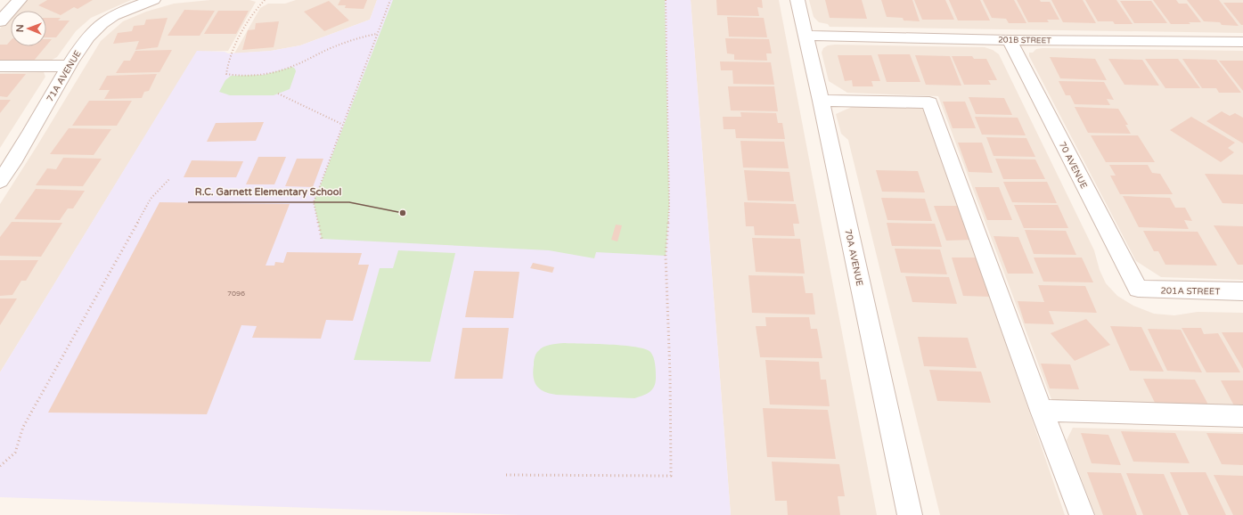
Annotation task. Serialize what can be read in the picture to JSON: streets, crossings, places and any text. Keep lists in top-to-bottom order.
{
  "streets": {
    "street": [
      "201B STREET",
      "71A AVENUE",
      "70 AVENUE",
      "70A AVENUE",
      "201A STREET"
    ]
  },
  "crossings": [
    ["201B STREET", "70 AVENUE"],
    ["201B STREET", "70A AVENUE"],
    ["70 AVENUE", "201A STREET"]
  ],
  "places": ["R.C. Garnett Elementary School"],
  "house_numbers": ["7096"],
  "north": "left"
}
